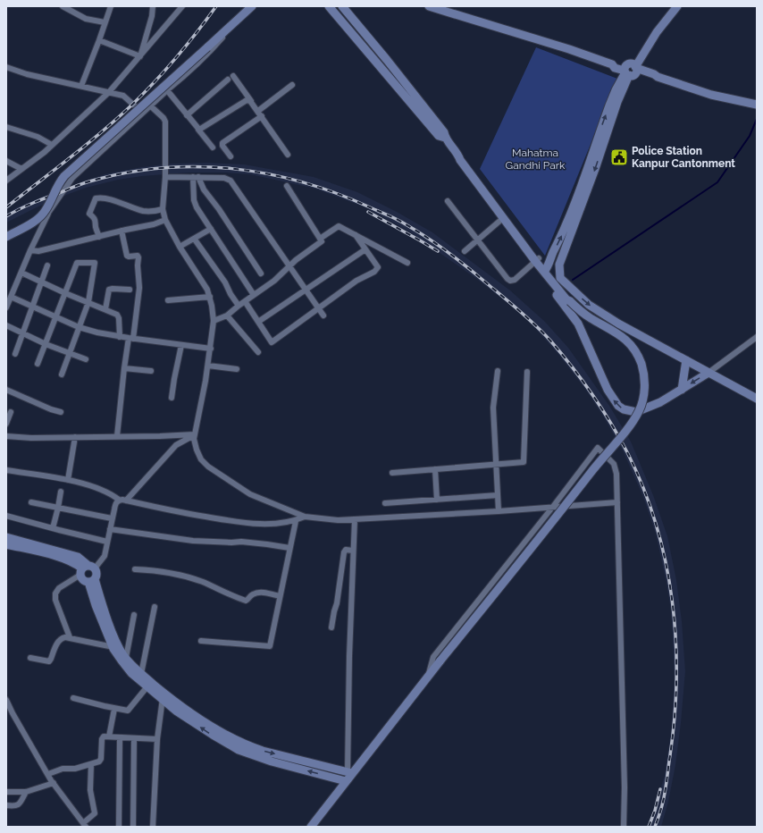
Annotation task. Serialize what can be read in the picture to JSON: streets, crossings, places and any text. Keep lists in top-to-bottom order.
{
  "parks": ["Mahatma Gandhi Park"],
  "places": {
    "public building": ["Police Station Kanpur Cantonment"]
  }
}
